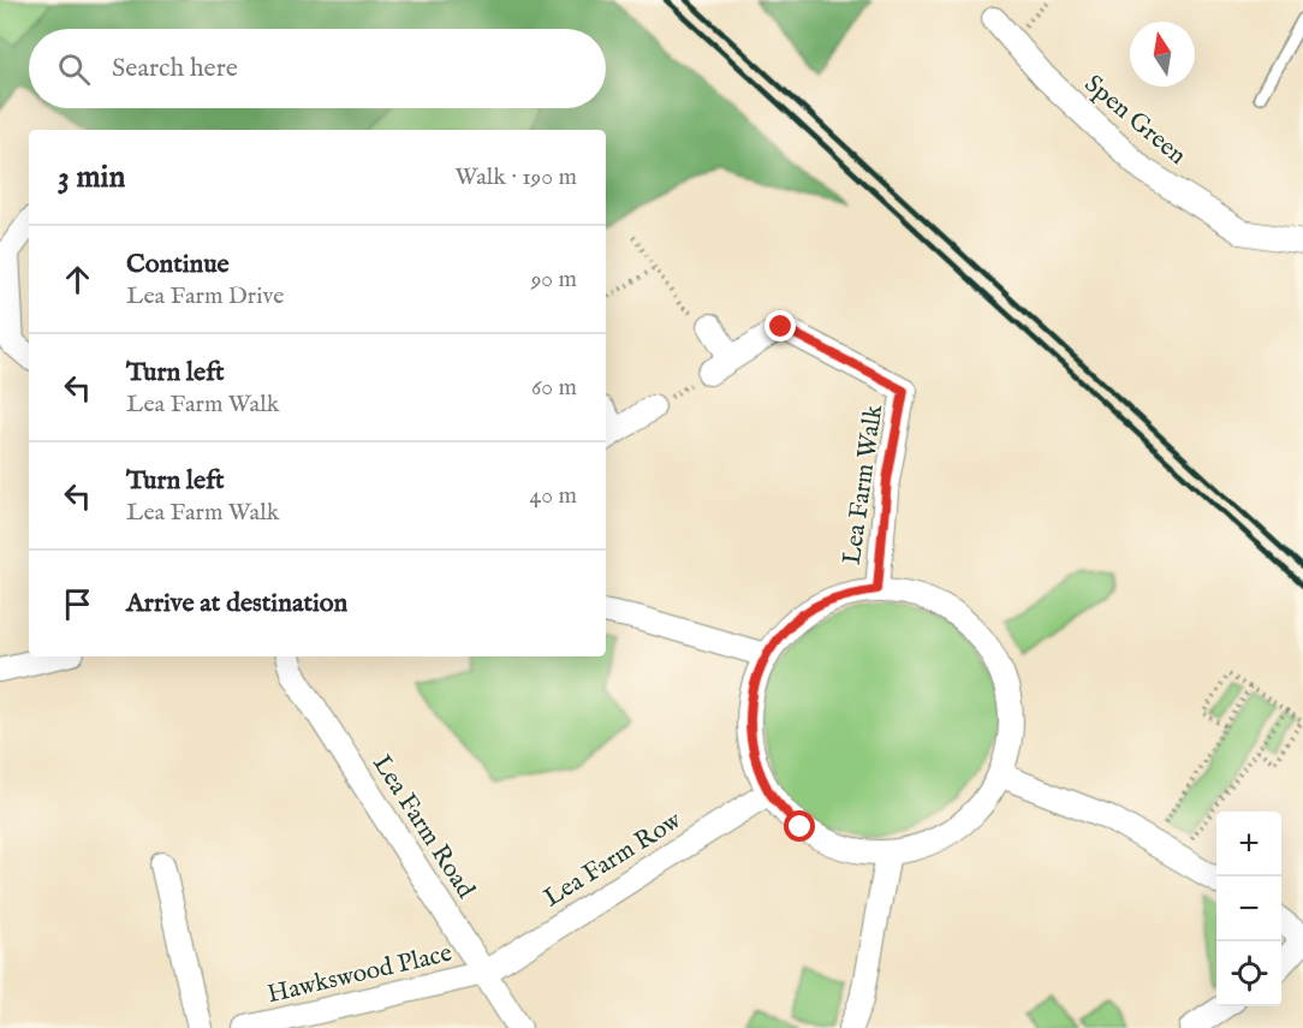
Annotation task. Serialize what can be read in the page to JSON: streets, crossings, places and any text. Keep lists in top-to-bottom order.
{
  "streets": {
    "street": [
      "Spen Green",
      "Lea Farm Walk",
      "Lea Farm Road",
      "Lea Farm Row",
      "Hawkswood Place"
    ]
  },
  "crossings": [
    ["Lea Farm Road", "Lea Farm Row"],
    ["Lea Farm Road", "Hawkswood Place"],
    ["Lea Farm Row", "Hawkswood Place"]
  ],
  "north": "top",
  "page": {
    "search": "Search here",
    "heading": ["3 min", "Walk · 190 m"],
    "list": [
      ["Continue", "Lea Farm Drive", "90 m"],
      ["Turn left", "Lea Farm Walk", "60 m"],
      ["Turn left", "Lea Farm Walk", "40 m"],
      "Arrive at destination"
    ],
    "map_buttons": ["+", "−"]
  }
}
